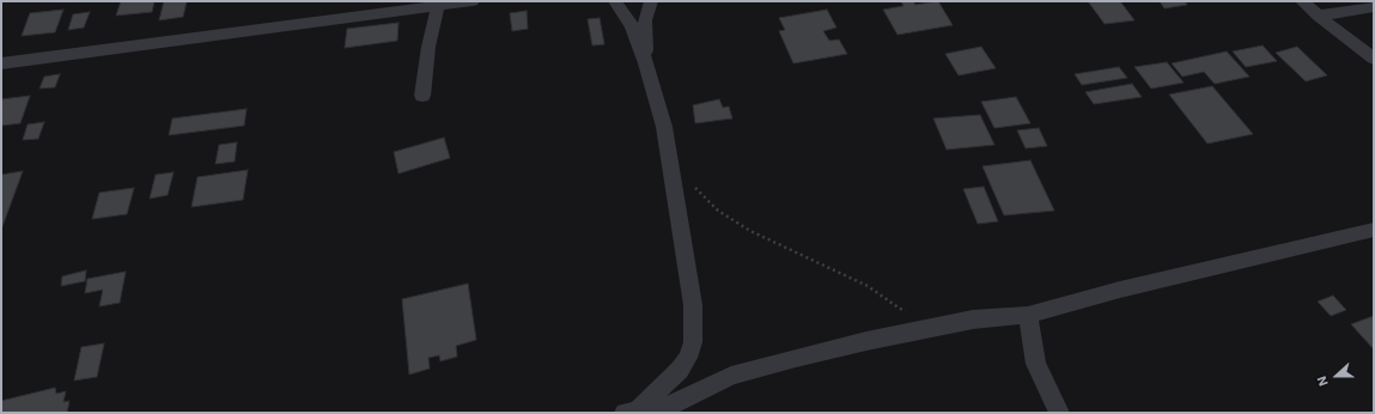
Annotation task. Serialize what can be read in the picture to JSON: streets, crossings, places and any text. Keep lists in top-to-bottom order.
{
  "north": "left"
}
